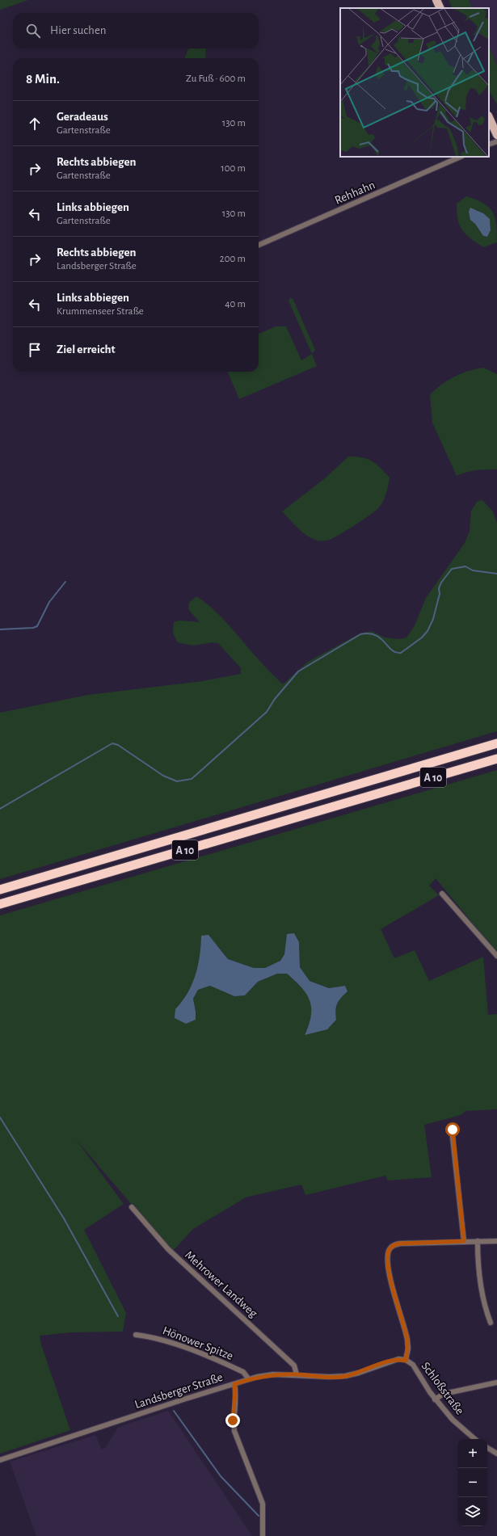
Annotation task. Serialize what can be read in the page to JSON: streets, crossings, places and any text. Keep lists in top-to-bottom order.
{
  "streets": {
    "highway": ["A 10"],
    "street": [
      "Rehhahn",
      "Mehrower Landweg",
      "Hönower Spitze",
      "Schloßstraße",
      "Landsberger Straße"
    ]
  },
  "crossings": [
    ["Mehrower Landweg", "Landsberger Straße"],
    ["Hönower Spitze", "Landsberger Straße"],
    ["Schloßstraße", "Landsberger Straße"]
  ],
  "page": {
    "search": "Hier suchen",
    "heading": ["8 Min.", "Zu Fuß · 600 m"],
    "list": [
      ["Geradeaus", "Gartenstraße", "130 m"],
      ["Rechts abbiegen", "Gartenstraße", "100 m"],
      ["Links abbiegen", "Gartenstraße", "130 m"],
      ["Rechts abbiegen", "Landsberger Straße", "200 m"],
      ["Links abbiegen", "Krummenseer Straße", "40 m"],
      "Ziel erreicht"
    ],
    "map_buttons": ["+", "−"]
  }
}
